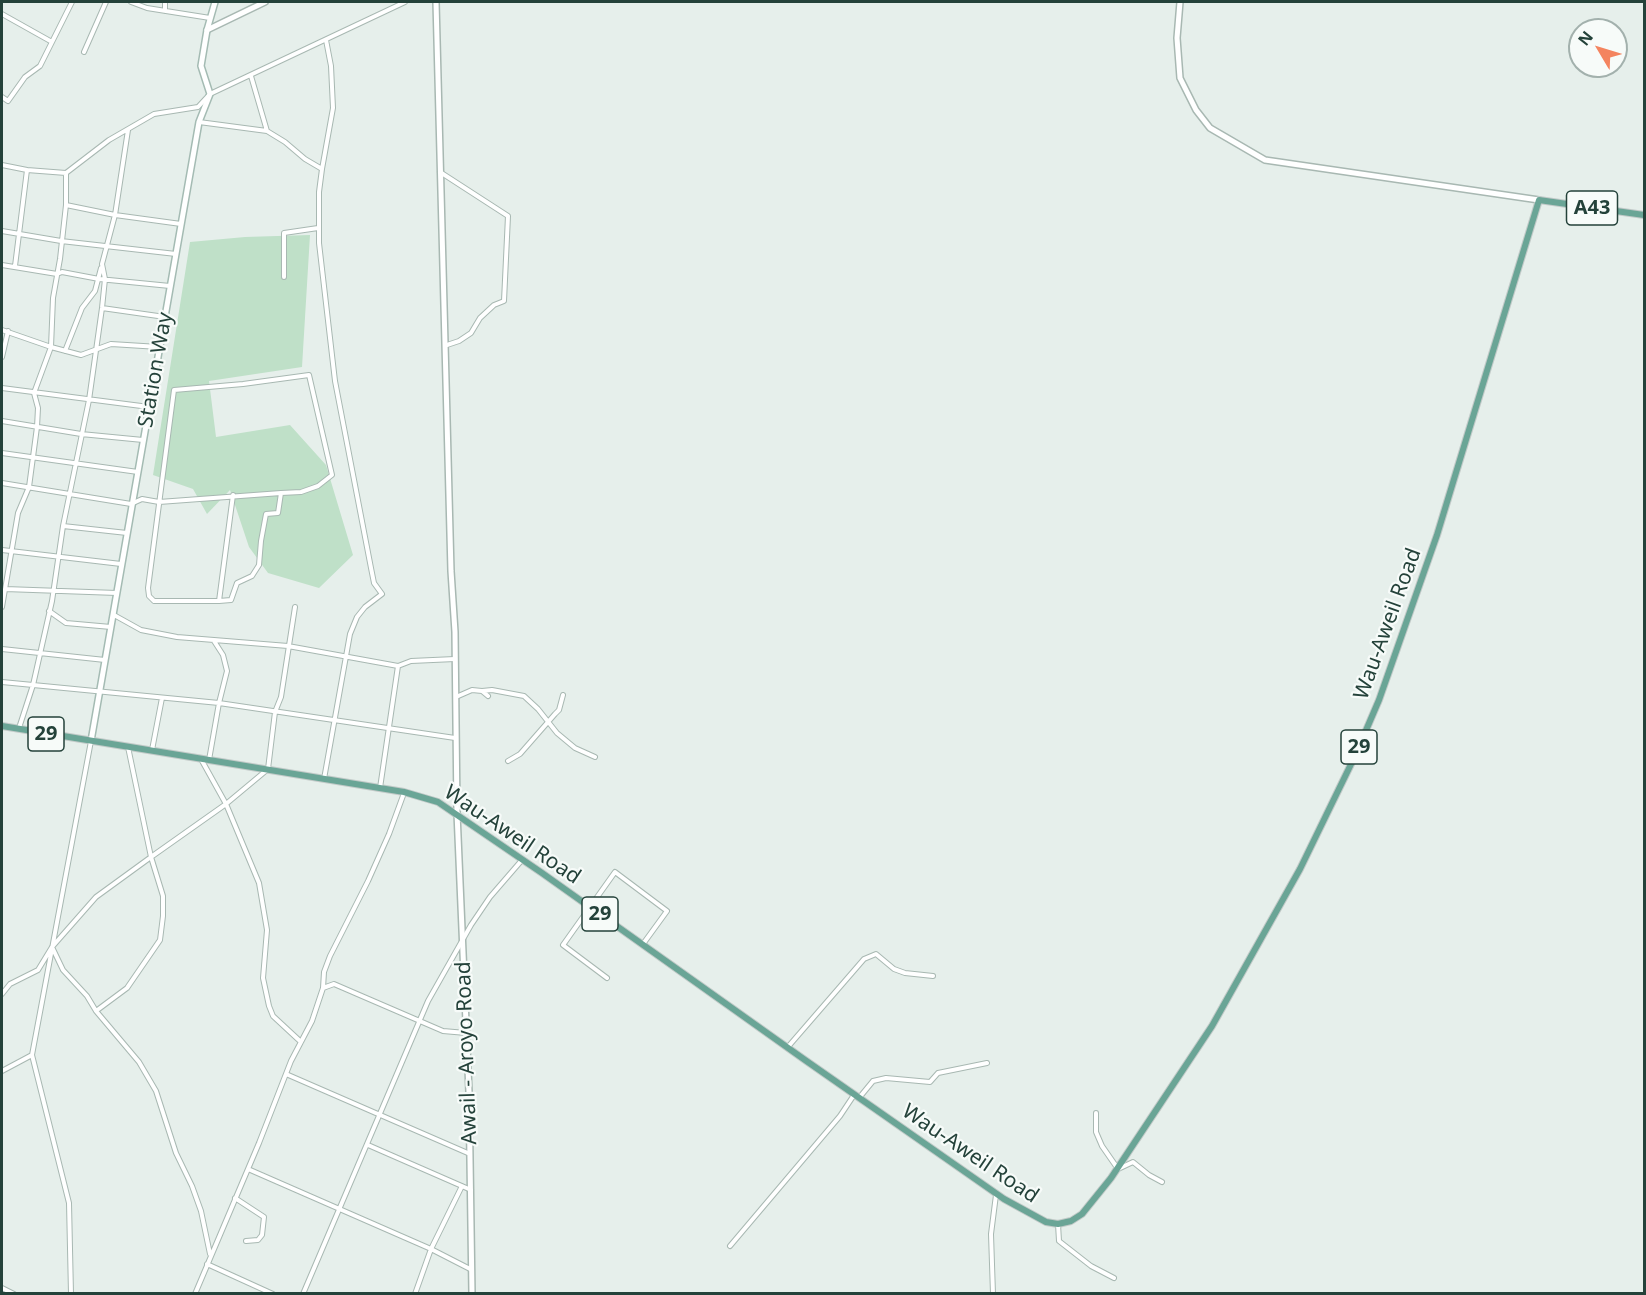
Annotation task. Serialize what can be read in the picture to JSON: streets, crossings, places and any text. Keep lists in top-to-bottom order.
{
  "streets": {
    "main road": ["A43", "Wau-Aweil Road", "29"],
    "street": ["Station Way", "Awail - Aroyo Road"]
  },
  "crossings": [
    ["A43", "Wau-Aweil Road"],
    ["Station Way", "Wau-Aweil Road"],
    ["Wau-Aweil Road", "Awail - Aroyo Road"]
  ],
  "north": "top left"
}
